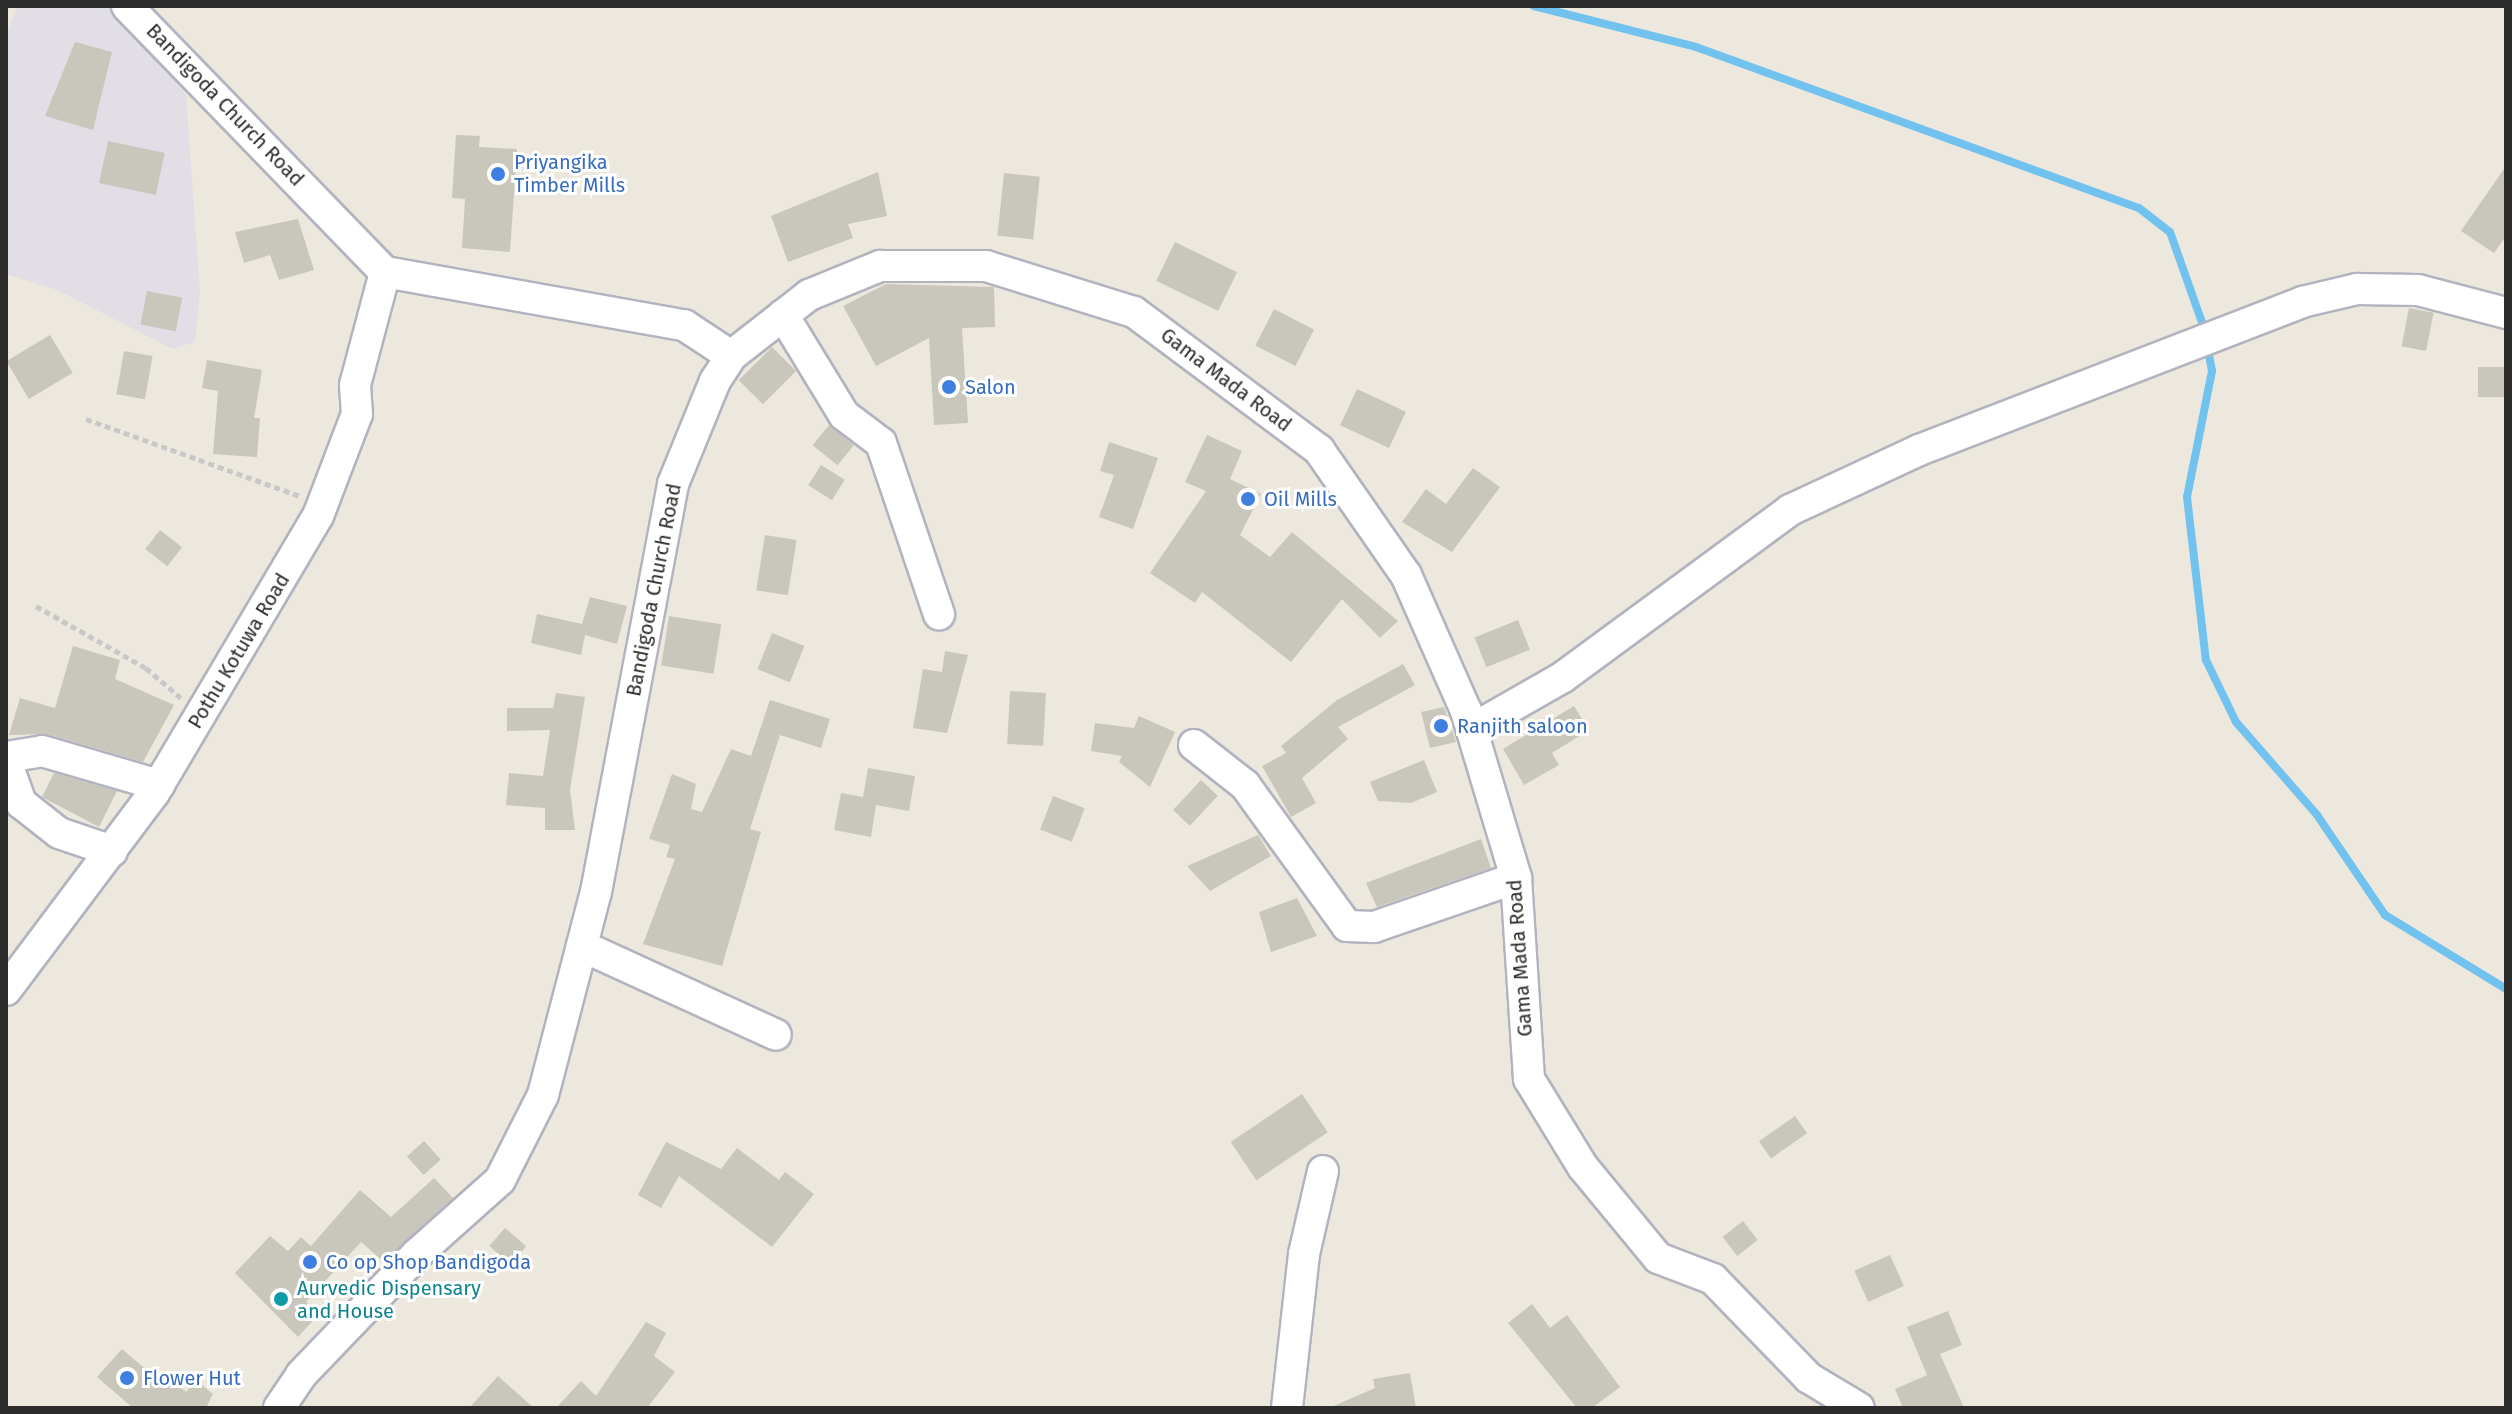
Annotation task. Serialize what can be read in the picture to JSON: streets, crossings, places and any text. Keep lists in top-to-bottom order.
{
  "streets": {
    "street": ["Bandigoda Church Road", "Gama Mada Road", "Pothu Kotuwa Road"]
  },
  "crossings": [
    ["Bandigoda Church Road", "Gama Mada Road"],
    ["Bandigoda Church Road", "Pothu Kotuwa Road"]
  ],
  "places": [
    "Priyangika Timber Mills",
    "Salon",
    "Oil Mills",
    "Ranjith saloon",
    "Co op Shop Bandigoda",
    "Aurvedic Dispensary and House",
    "Flower Hut"
  ]
}
